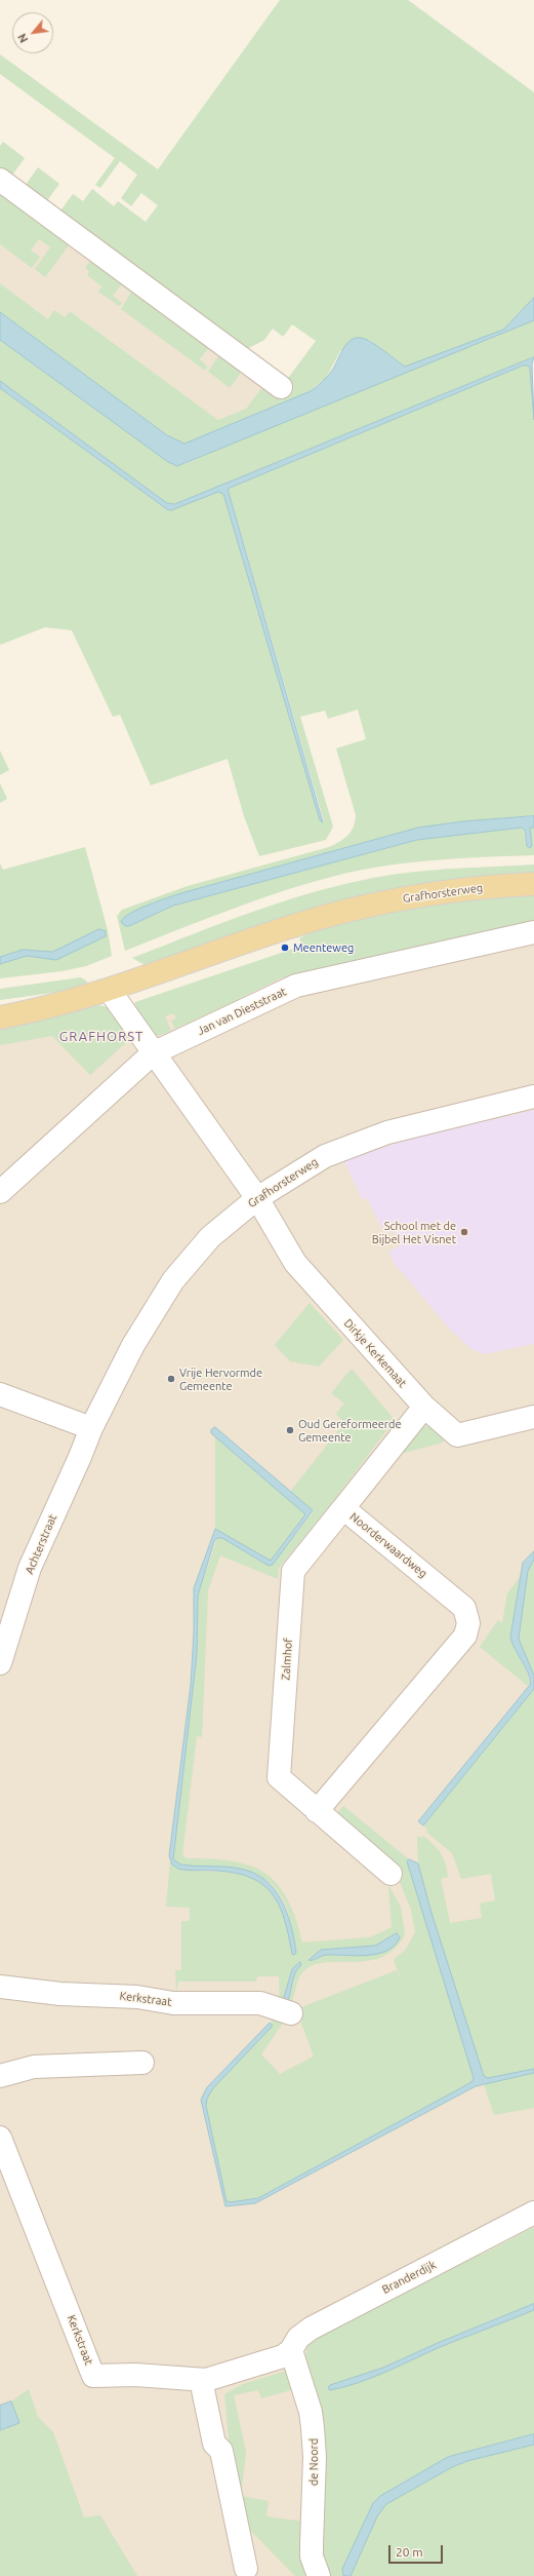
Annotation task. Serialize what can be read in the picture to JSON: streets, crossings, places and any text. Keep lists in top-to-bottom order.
{
  "streets": {
    "main road": ["Grafhorsterweg"],
    "street": [
      "Jan van Dieststraat",
      "Dirkje Kerkemaat",
      "Achterstraat",
      "Noorderwaardweg",
      "Zalmhof",
      "Kerkstraat",
      "Branderdijk",
      "de Noord"
    ]
  },
  "crossings": [
    ["Grafhorsterweg", "Dirkje Kerkemaat"],
    ["Grafhorsterweg", "Achterstraat"],
    ["Dirkje Kerkemaat", "Noorderwaardweg"],
    ["Noorderwaardweg", "Zalmhof"],
    ["Kerkstraat", "Branderdijk"],
    ["Kerkstraat", "de Noord"],
    ["Branderdijk", "de Noord"]
  ],
  "districts": ["GRAFHORST"],
  "places": [
    "Meenteweg",
    "School met de Bijbel Het Visnet",
    "Vrije Hervormde Gemeente",
    "Oud Gereformeerde Gemeente"
  ],
  "scale_bar": "20 m",
  "north": "bottom left"
}
